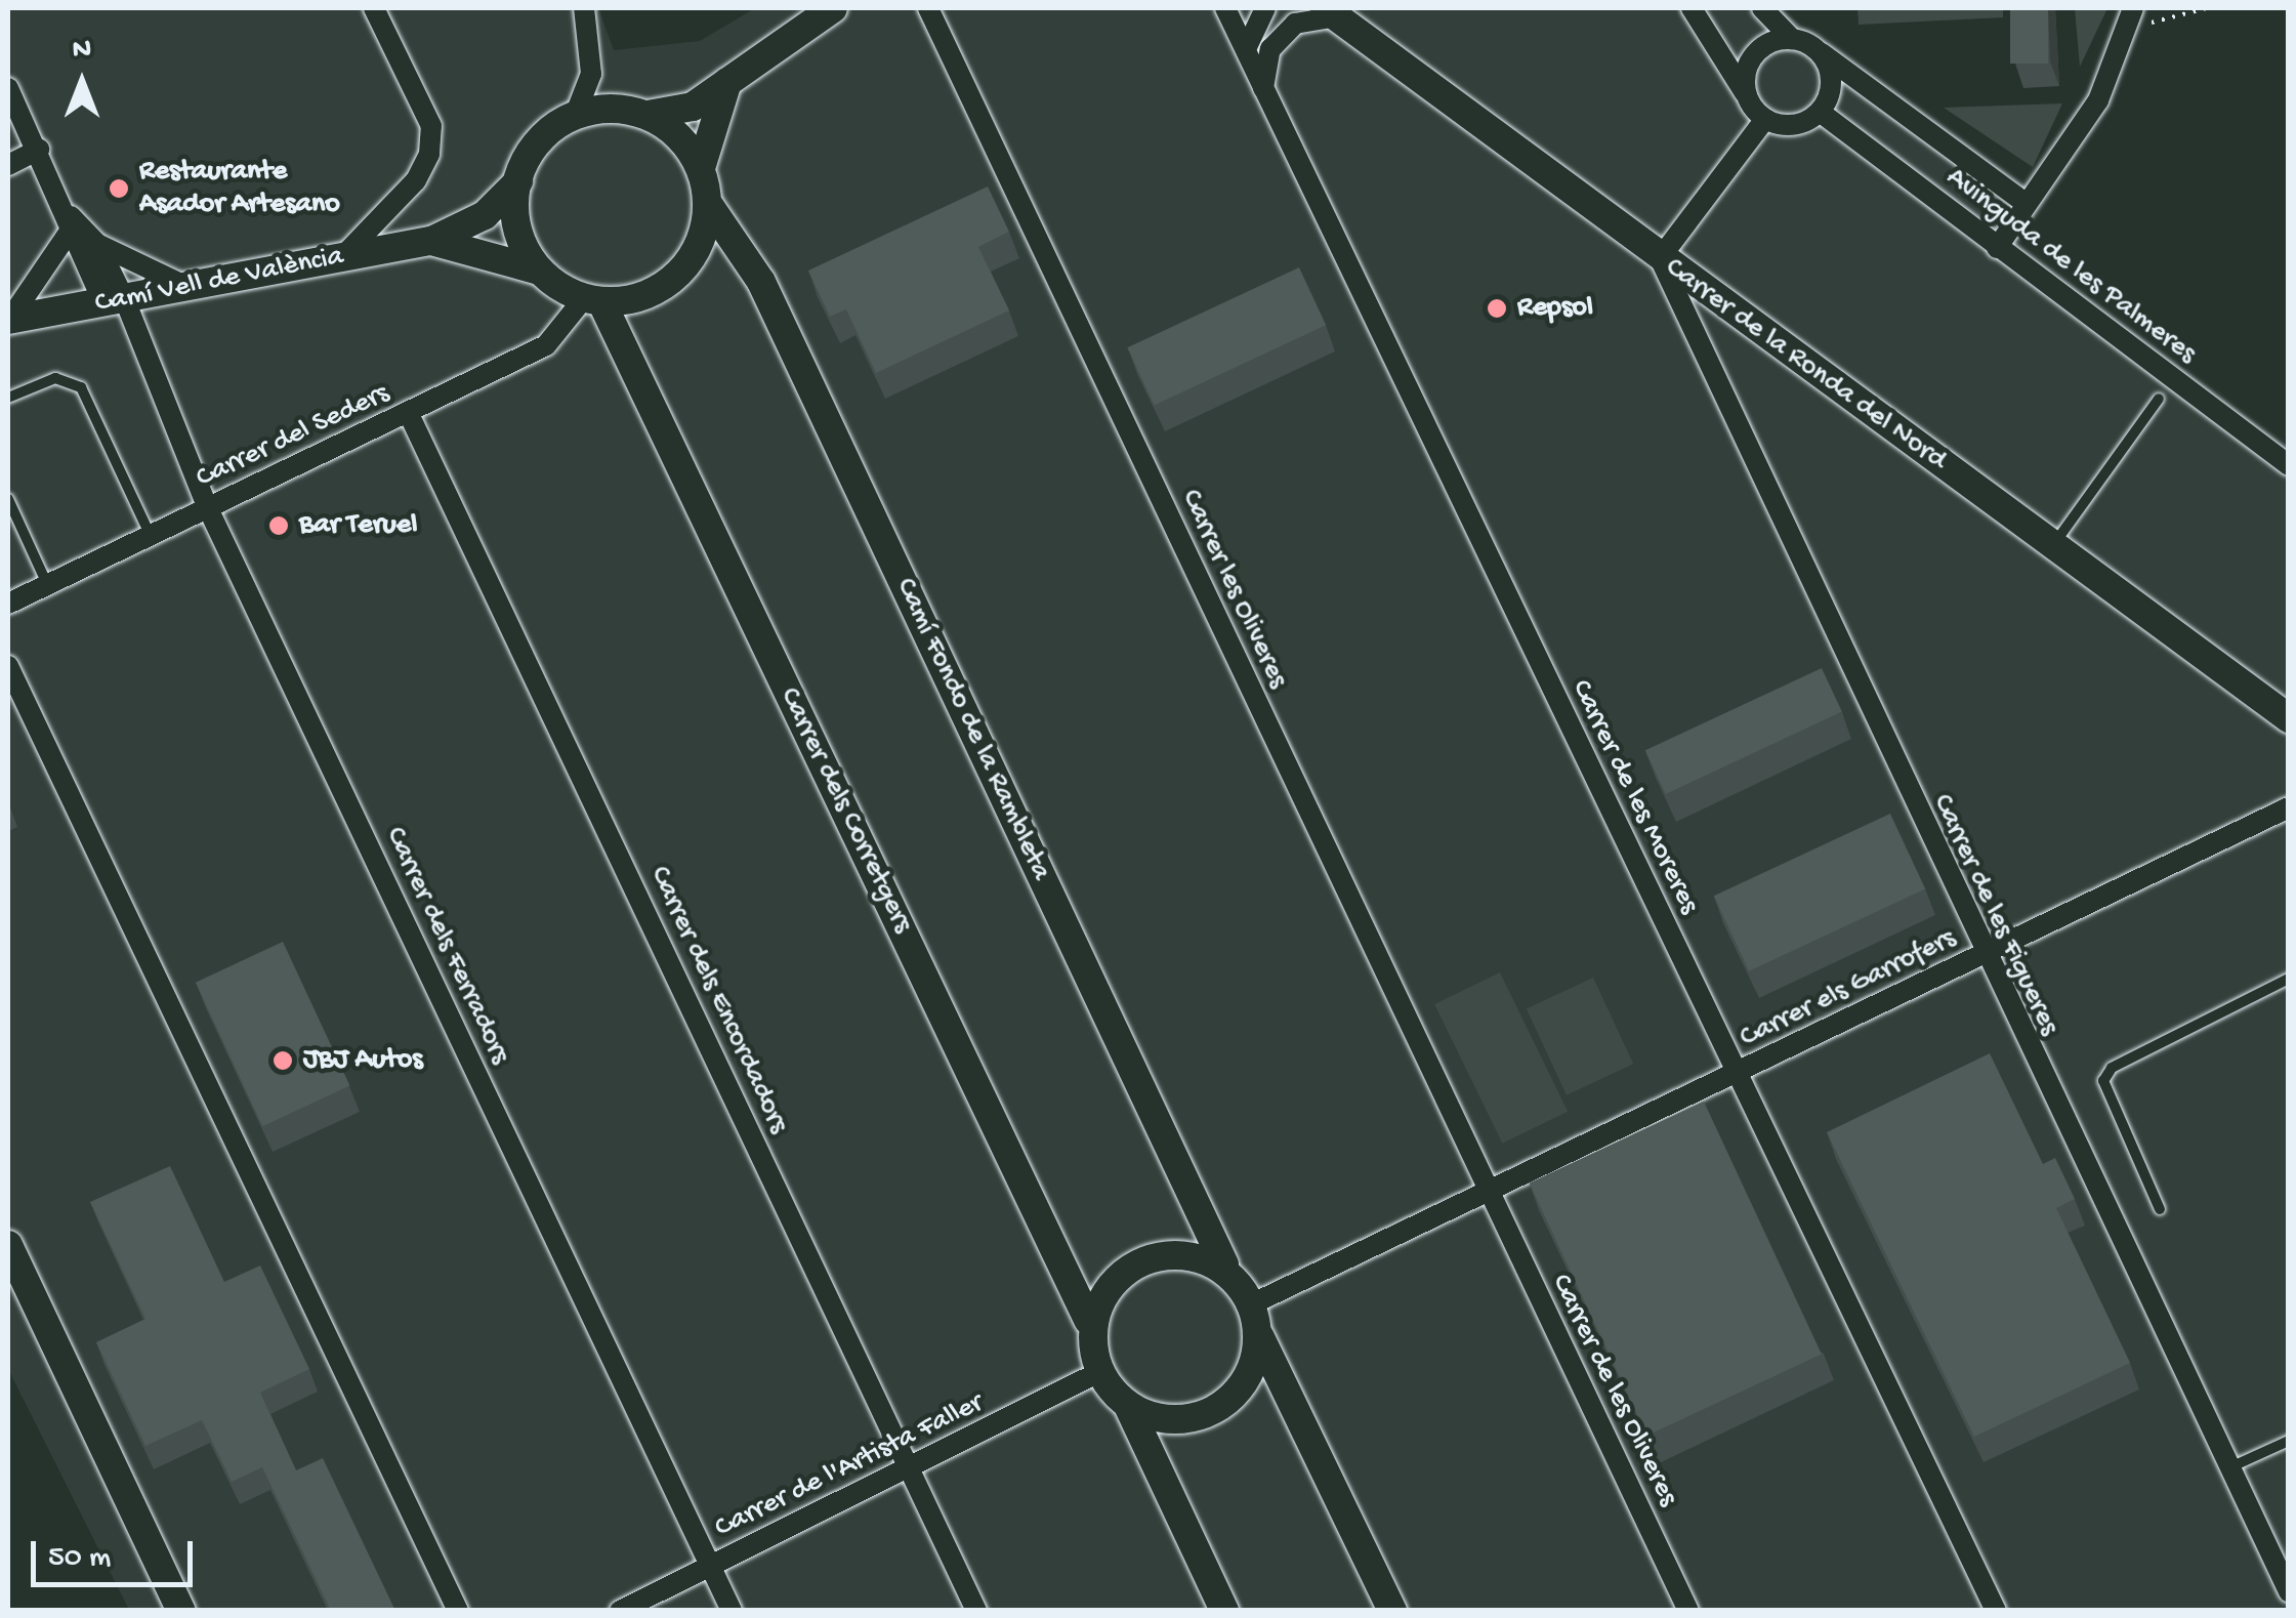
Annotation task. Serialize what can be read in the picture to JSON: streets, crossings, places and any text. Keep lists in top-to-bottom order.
{
  "streets": {
    "street": [
      "Avinguda de les Palmeres",
      "Camí Vell de València",
      "Carrer de la Ronda del Nord",
      "Carrer del Seders",
      "Carrer les Oliveres",
      "Camí Fondo de la Rambleta",
      "Carrer de les Moreres",
      "Carrer dels Corretgers",
      "Carrer de les Figueres",
      "Carrer dels Ferradors",
      "Carrer els Garrofers",
      "Carrer dels Encordadors",
      "Carrer de les Oliveres",
      "Carrer de l'Artista Faller"
    ]
  },
  "crossings": [
    ["Camí Vell de València", "Carrer del Seders"],
    ["Camí Vell de València", "Camí Fondo de la Rambleta"],
    ["Camí Vell de València", "Carrer dels Corretgers"],
    ["Camí Vell de València", "Carrer dels Ferradors"],
    ["Carrer de la Ronda del Nord", "Carrer de les Figueres"],
    ["Carrer del Seders", "Camí Fondo de la Rambleta"],
    ["Carrer del Seders", "Carrer dels Corretgers"],
    ["Carrer del Seders", "Carrer dels Ferradors"],
    ["Carrer del Seders", "Carrer dels Encordadors"],
    ["Carrer les Oliveres", "Carrer els Garrofers"],
    ["Carrer les Oliveres", "Carrer de les Oliveres"],
    ["Camí Fondo de la Rambleta", "Carrer dels Corretgers"],
    ["Camí Fondo de la Rambleta", "Carrer els Garrofers"],
    ["Camí Fondo de la Rambleta", "Carrer de l'Artista Faller"],
    ["Carrer de les Moreres", "Carrer els Garrofers"],
    ["Carrer dels Corretgers", "Carrer els Garrofers"],
    ["Carrer dels Corretgers", "Carrer de l'Artista Faller"],
    ["Carrer de les Figueres", "Carrer els Garrofers"],
    ["Carrer dels Ferradors", "Carrer de l'Artista Faller"],
    ["Carrer els Garrofers", "Carrer de les Oliveres"],
    ["Carrer els Garrofers", "Carrer de l'Artista Faller"],
    ["Carrer dels Encordadors", "Carrer de l'Artista Faller"]
  ],
  "places": [
    "Restaurante Asador Artesano",
    "Repsol",
    "Bar Teruel",
    "JBJ Autos"
  ],
  "scale_bar": "50 m",
  "north": "top"
}
